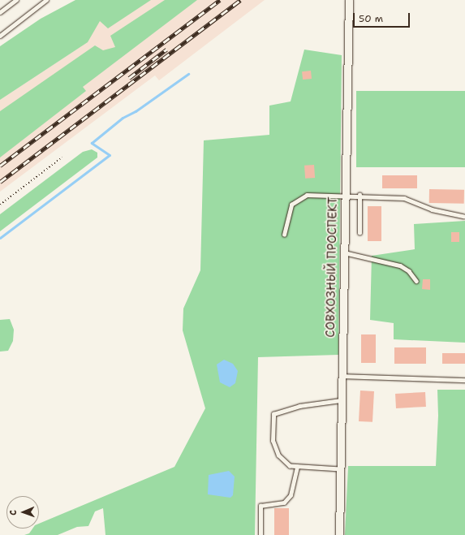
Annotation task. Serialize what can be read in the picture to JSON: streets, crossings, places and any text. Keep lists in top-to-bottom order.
{
  "streets": {
    "street": ["СОВХОЗНЫЙ ПРОСПЕКТ"]
  },
  "scale_bar": "50 m",
  "north": "left"
}
